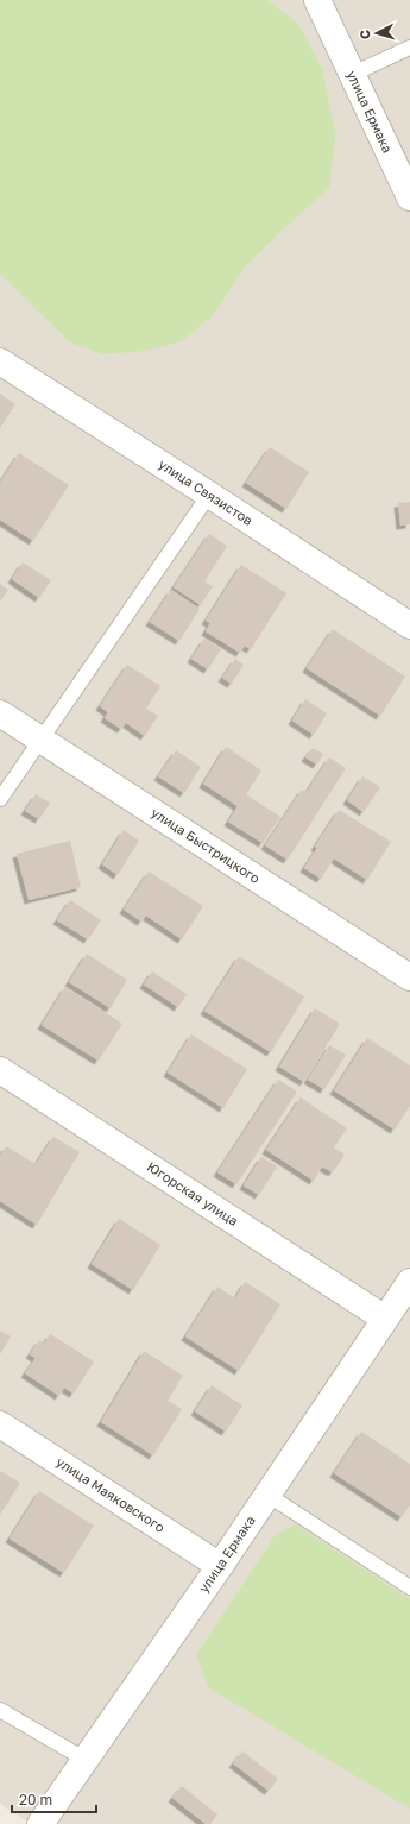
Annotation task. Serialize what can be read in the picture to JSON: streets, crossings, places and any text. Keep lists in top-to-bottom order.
{
  "streets": {
    "street": [
      "улица Ермака",
      "улица Связистов",
      "улица Быстрицкого",
      "Югорская улица",
      "улица Маяковского"
    ]
  },
  "crossings": [
    ["улица Ермака", "Югорская улица"],
    ["улица Ермака", "улица Маяковского"]
  ],
  "scale_bar": "20 m",
  "north": "left"
}
